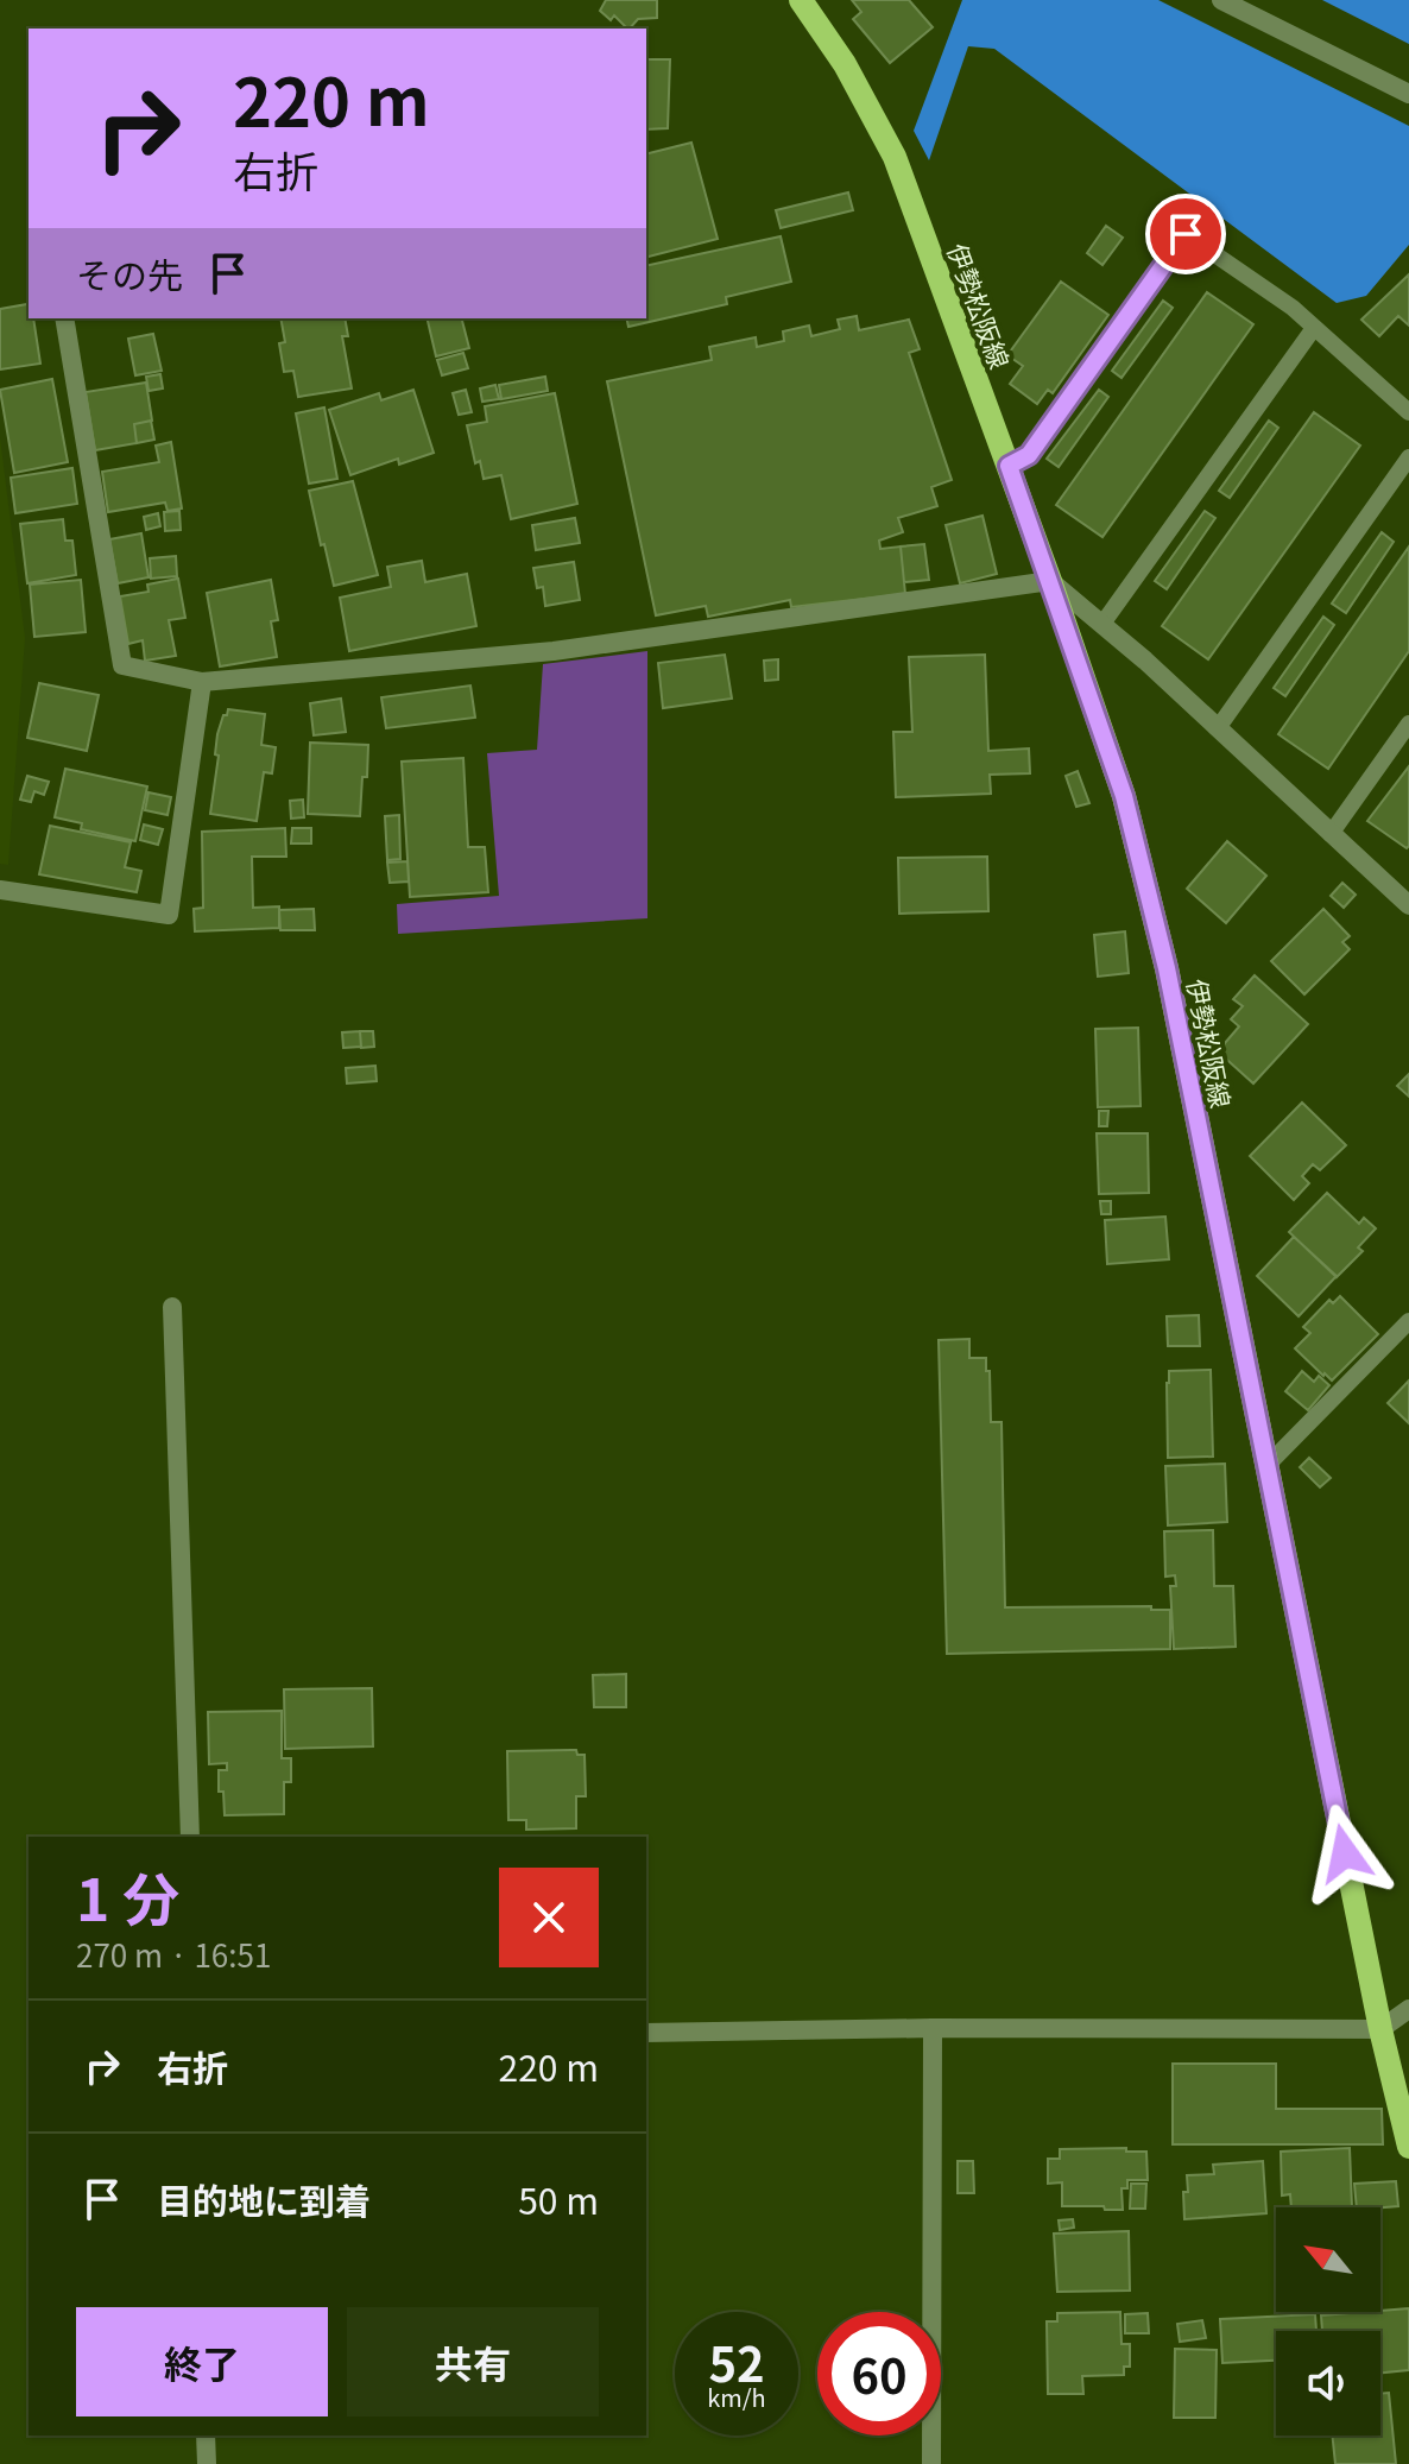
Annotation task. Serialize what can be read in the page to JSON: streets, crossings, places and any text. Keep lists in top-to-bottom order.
{
  "streets": {
    "main road": ["伊勢松阪線"]
  },
  "north": "top left",
  "page": {
    "turn": ["220 m", "右折"],
    "then": "その先",
    "heading": ["1 分", "270 m · 16:51"],
    "list": [
      {
        "name": "右折",
        "value": "220 m"
      },
      {
        "name": "目的地に到着",
        "value": "50 m"
      }
    ],
    "buttons": ["終了", "共有"],
    "speed": "52 km/h",
    "limit": "60"
  }
}
